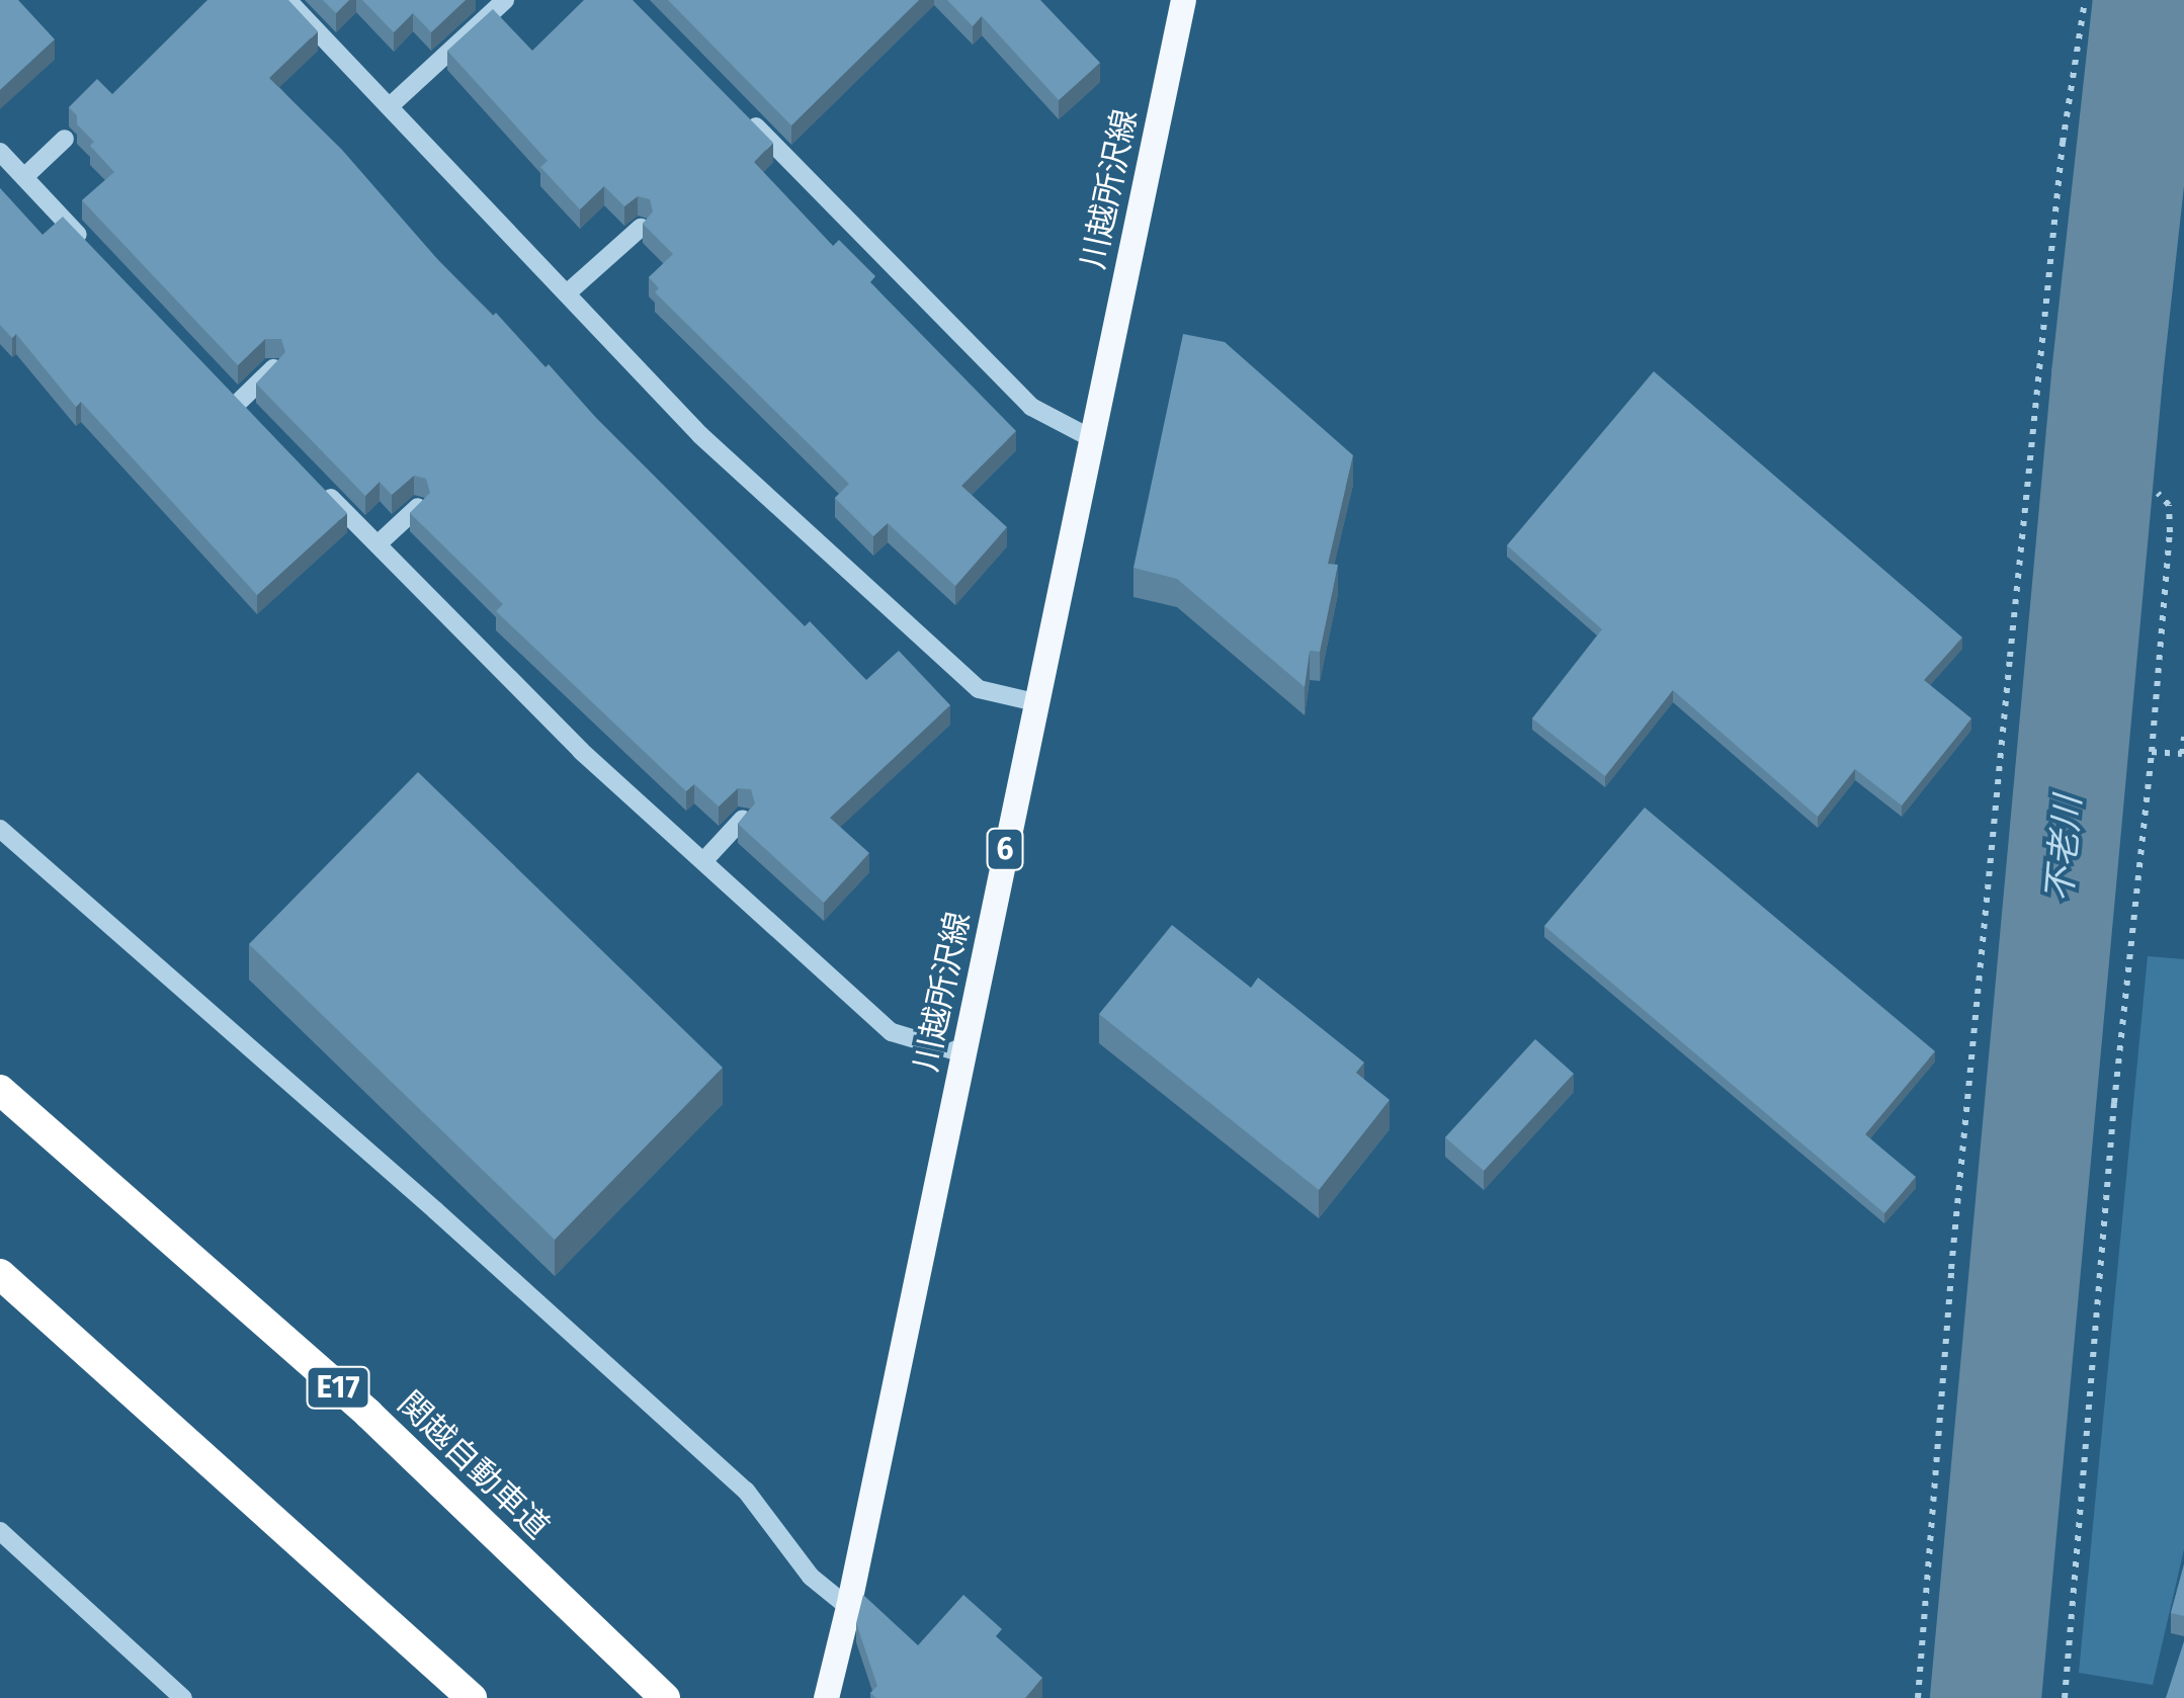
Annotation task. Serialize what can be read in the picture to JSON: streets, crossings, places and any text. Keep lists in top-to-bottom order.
{
  "streets": {
    "highway": ["E17", "関越自動車道"],
    "main road": ["川越所沢線", "6"]
  },
  "water": ["不老川"]
}
